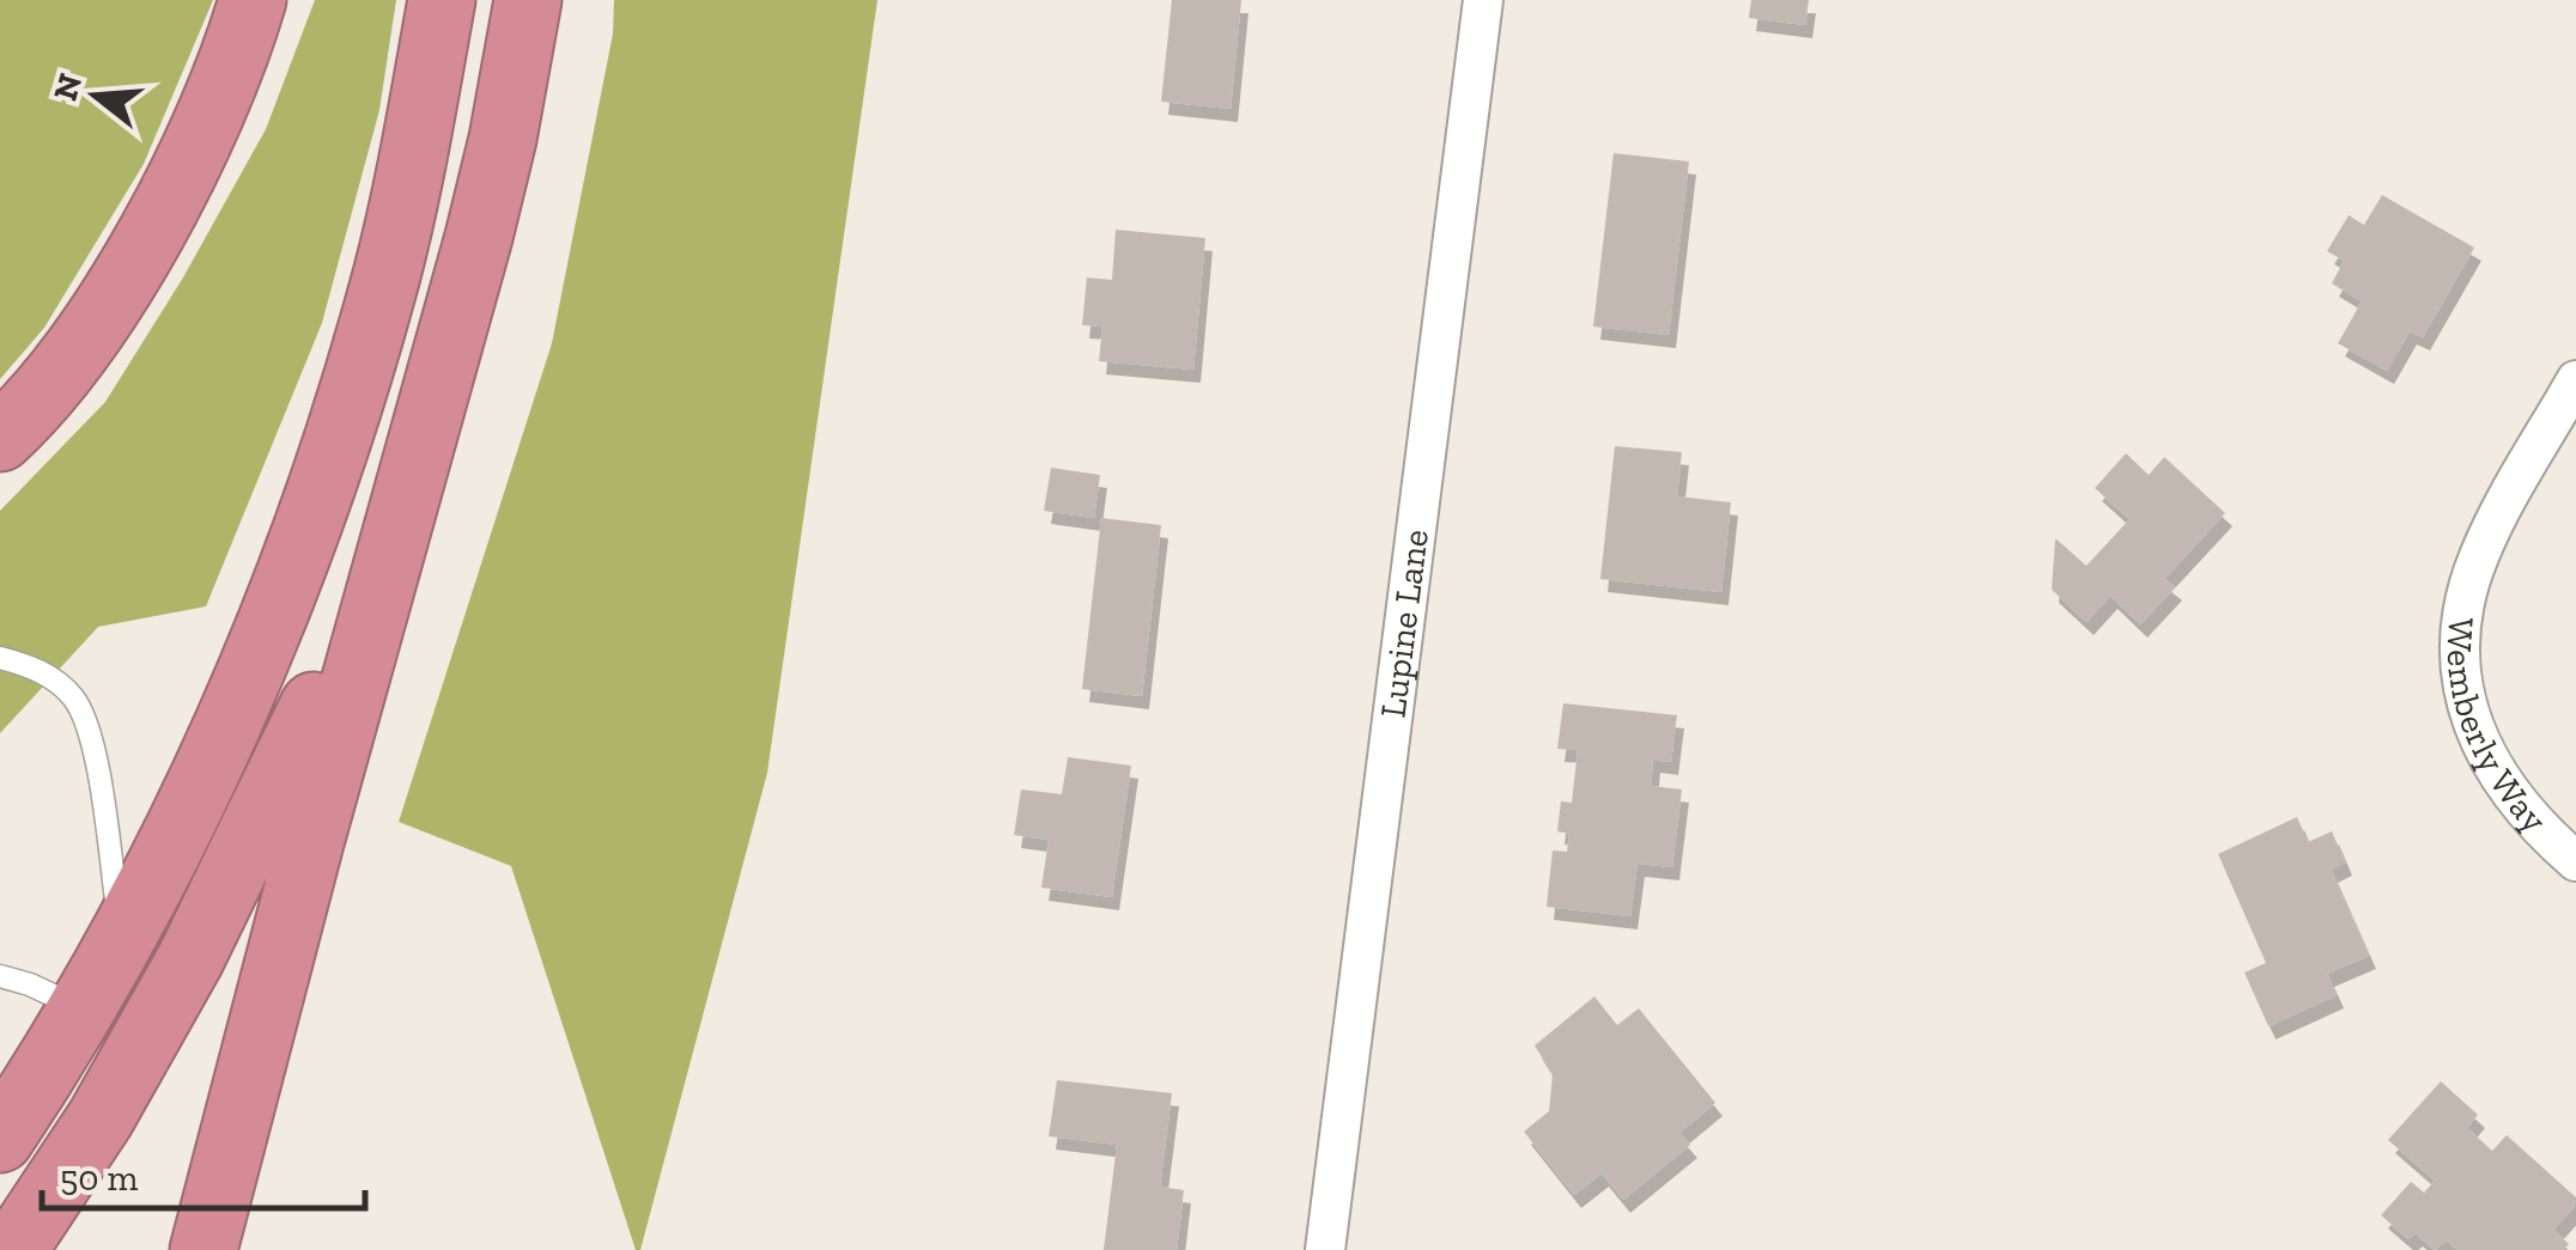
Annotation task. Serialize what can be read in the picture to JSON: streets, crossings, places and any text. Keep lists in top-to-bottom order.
{
  "streets": {
    "street": ["Lupine Lane", "Wemberly Way"]
  },
  "scale_bar": "50 m",
  "north": "left"
}
